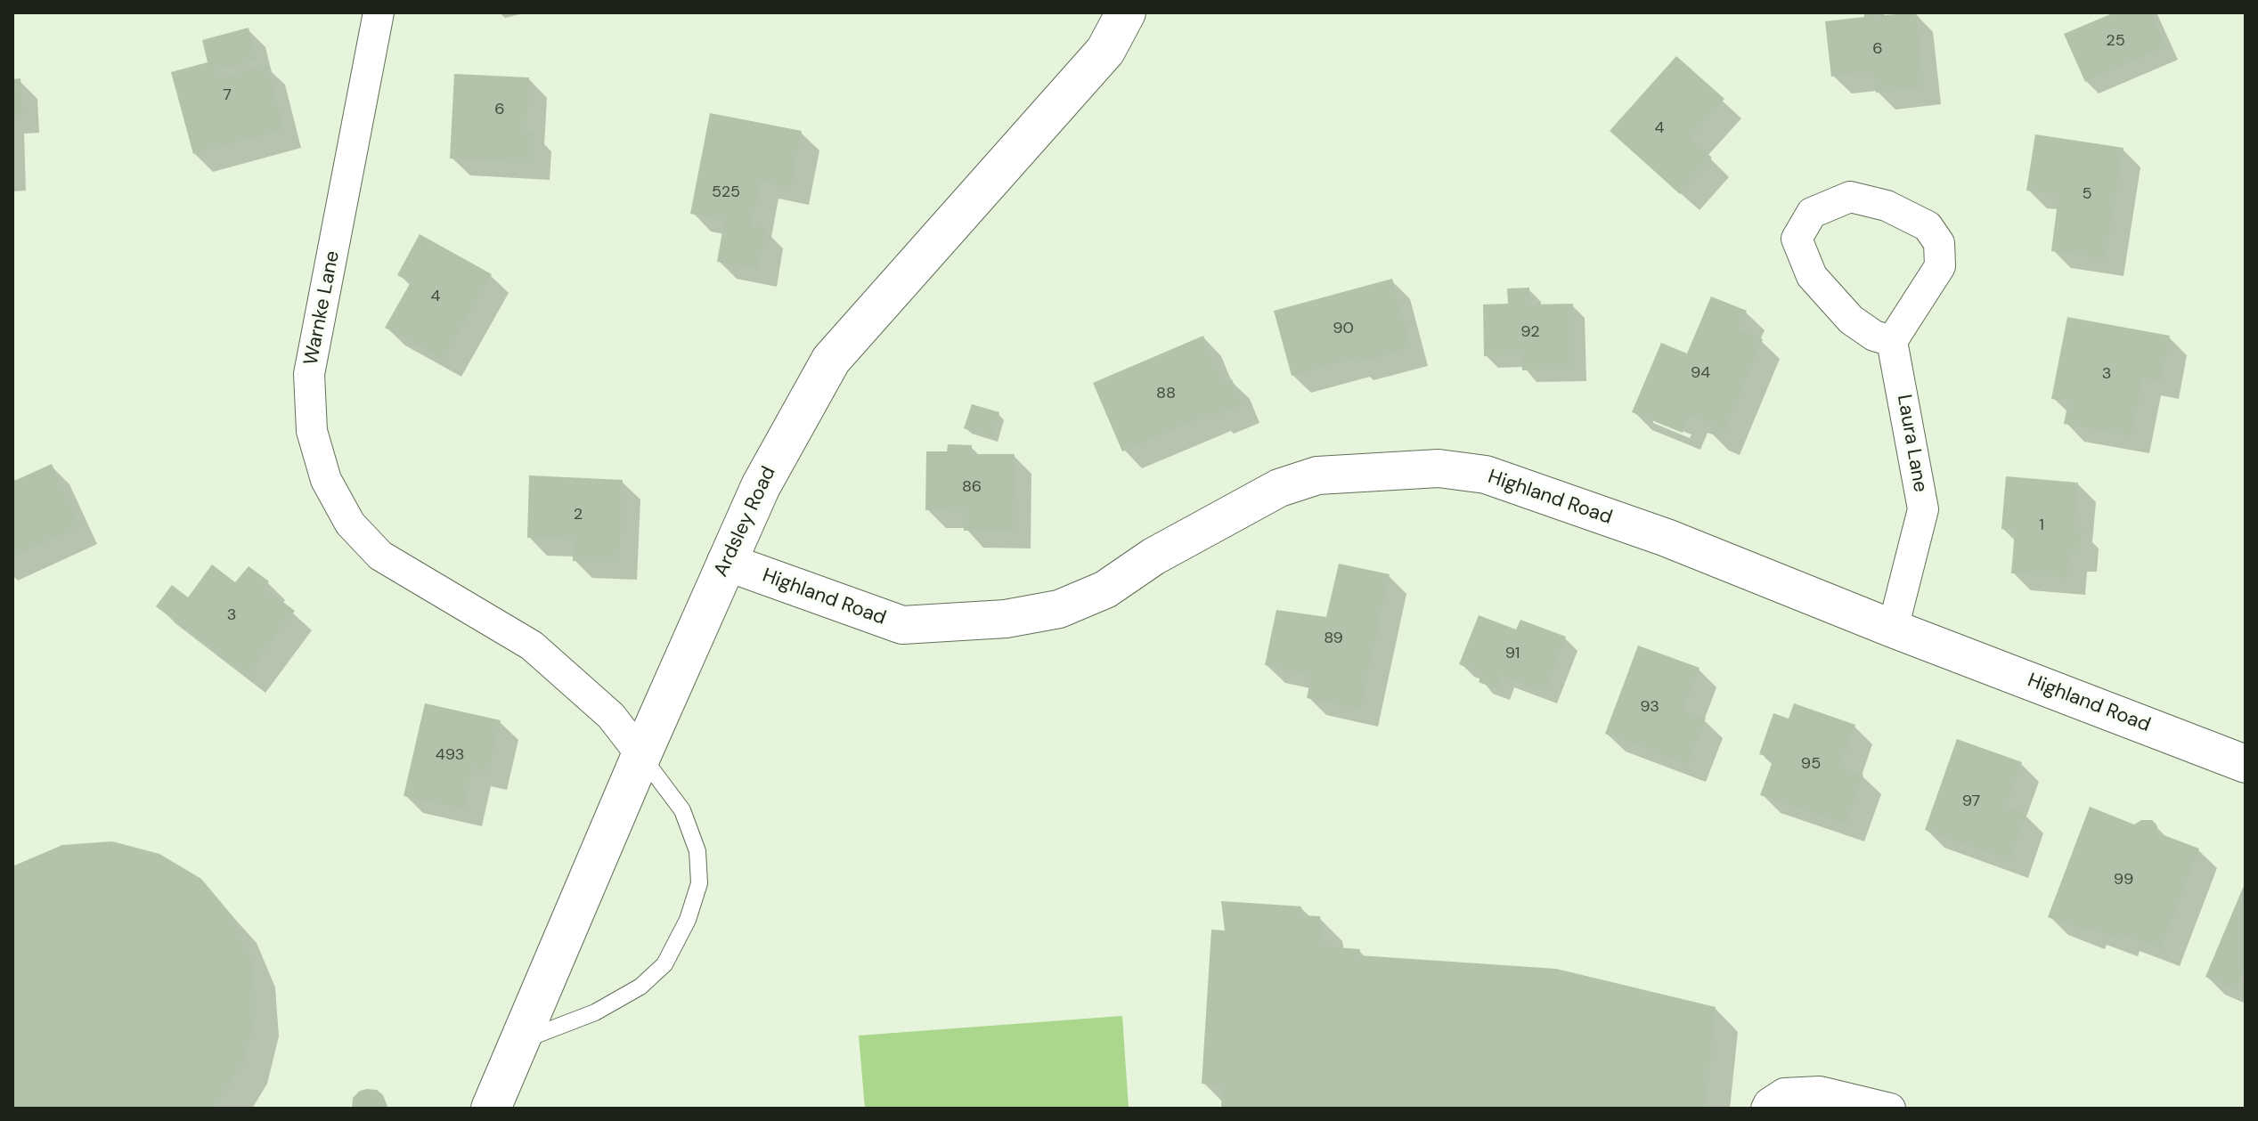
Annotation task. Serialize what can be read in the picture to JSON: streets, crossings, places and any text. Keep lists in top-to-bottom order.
{
  "streets": {
    "main road": ["Ardsley Road"],
    "street": ["Warnke Lane", "Laura Lane", "Highland Road"]
  },
  "crossings": [
    ["Warnke Lane", "Ardsley Road"],
    ["Laura Lane", "Highland Road"],
    ["Highland Road", "Ardsley Road"]
  ],
  "house_numbers": [
    "25",
    "6",
    "7",
    "6",
    "4",
    "525",
    "5",
    "4",
    "90",
    "92",
    "94",
    "3",
    "88",
    "86",
    "2",
    "1",
    "3",
    "89",
    "91",
    "93",
    "493",
    "95",
    "97",
    "99"
  ]
}
